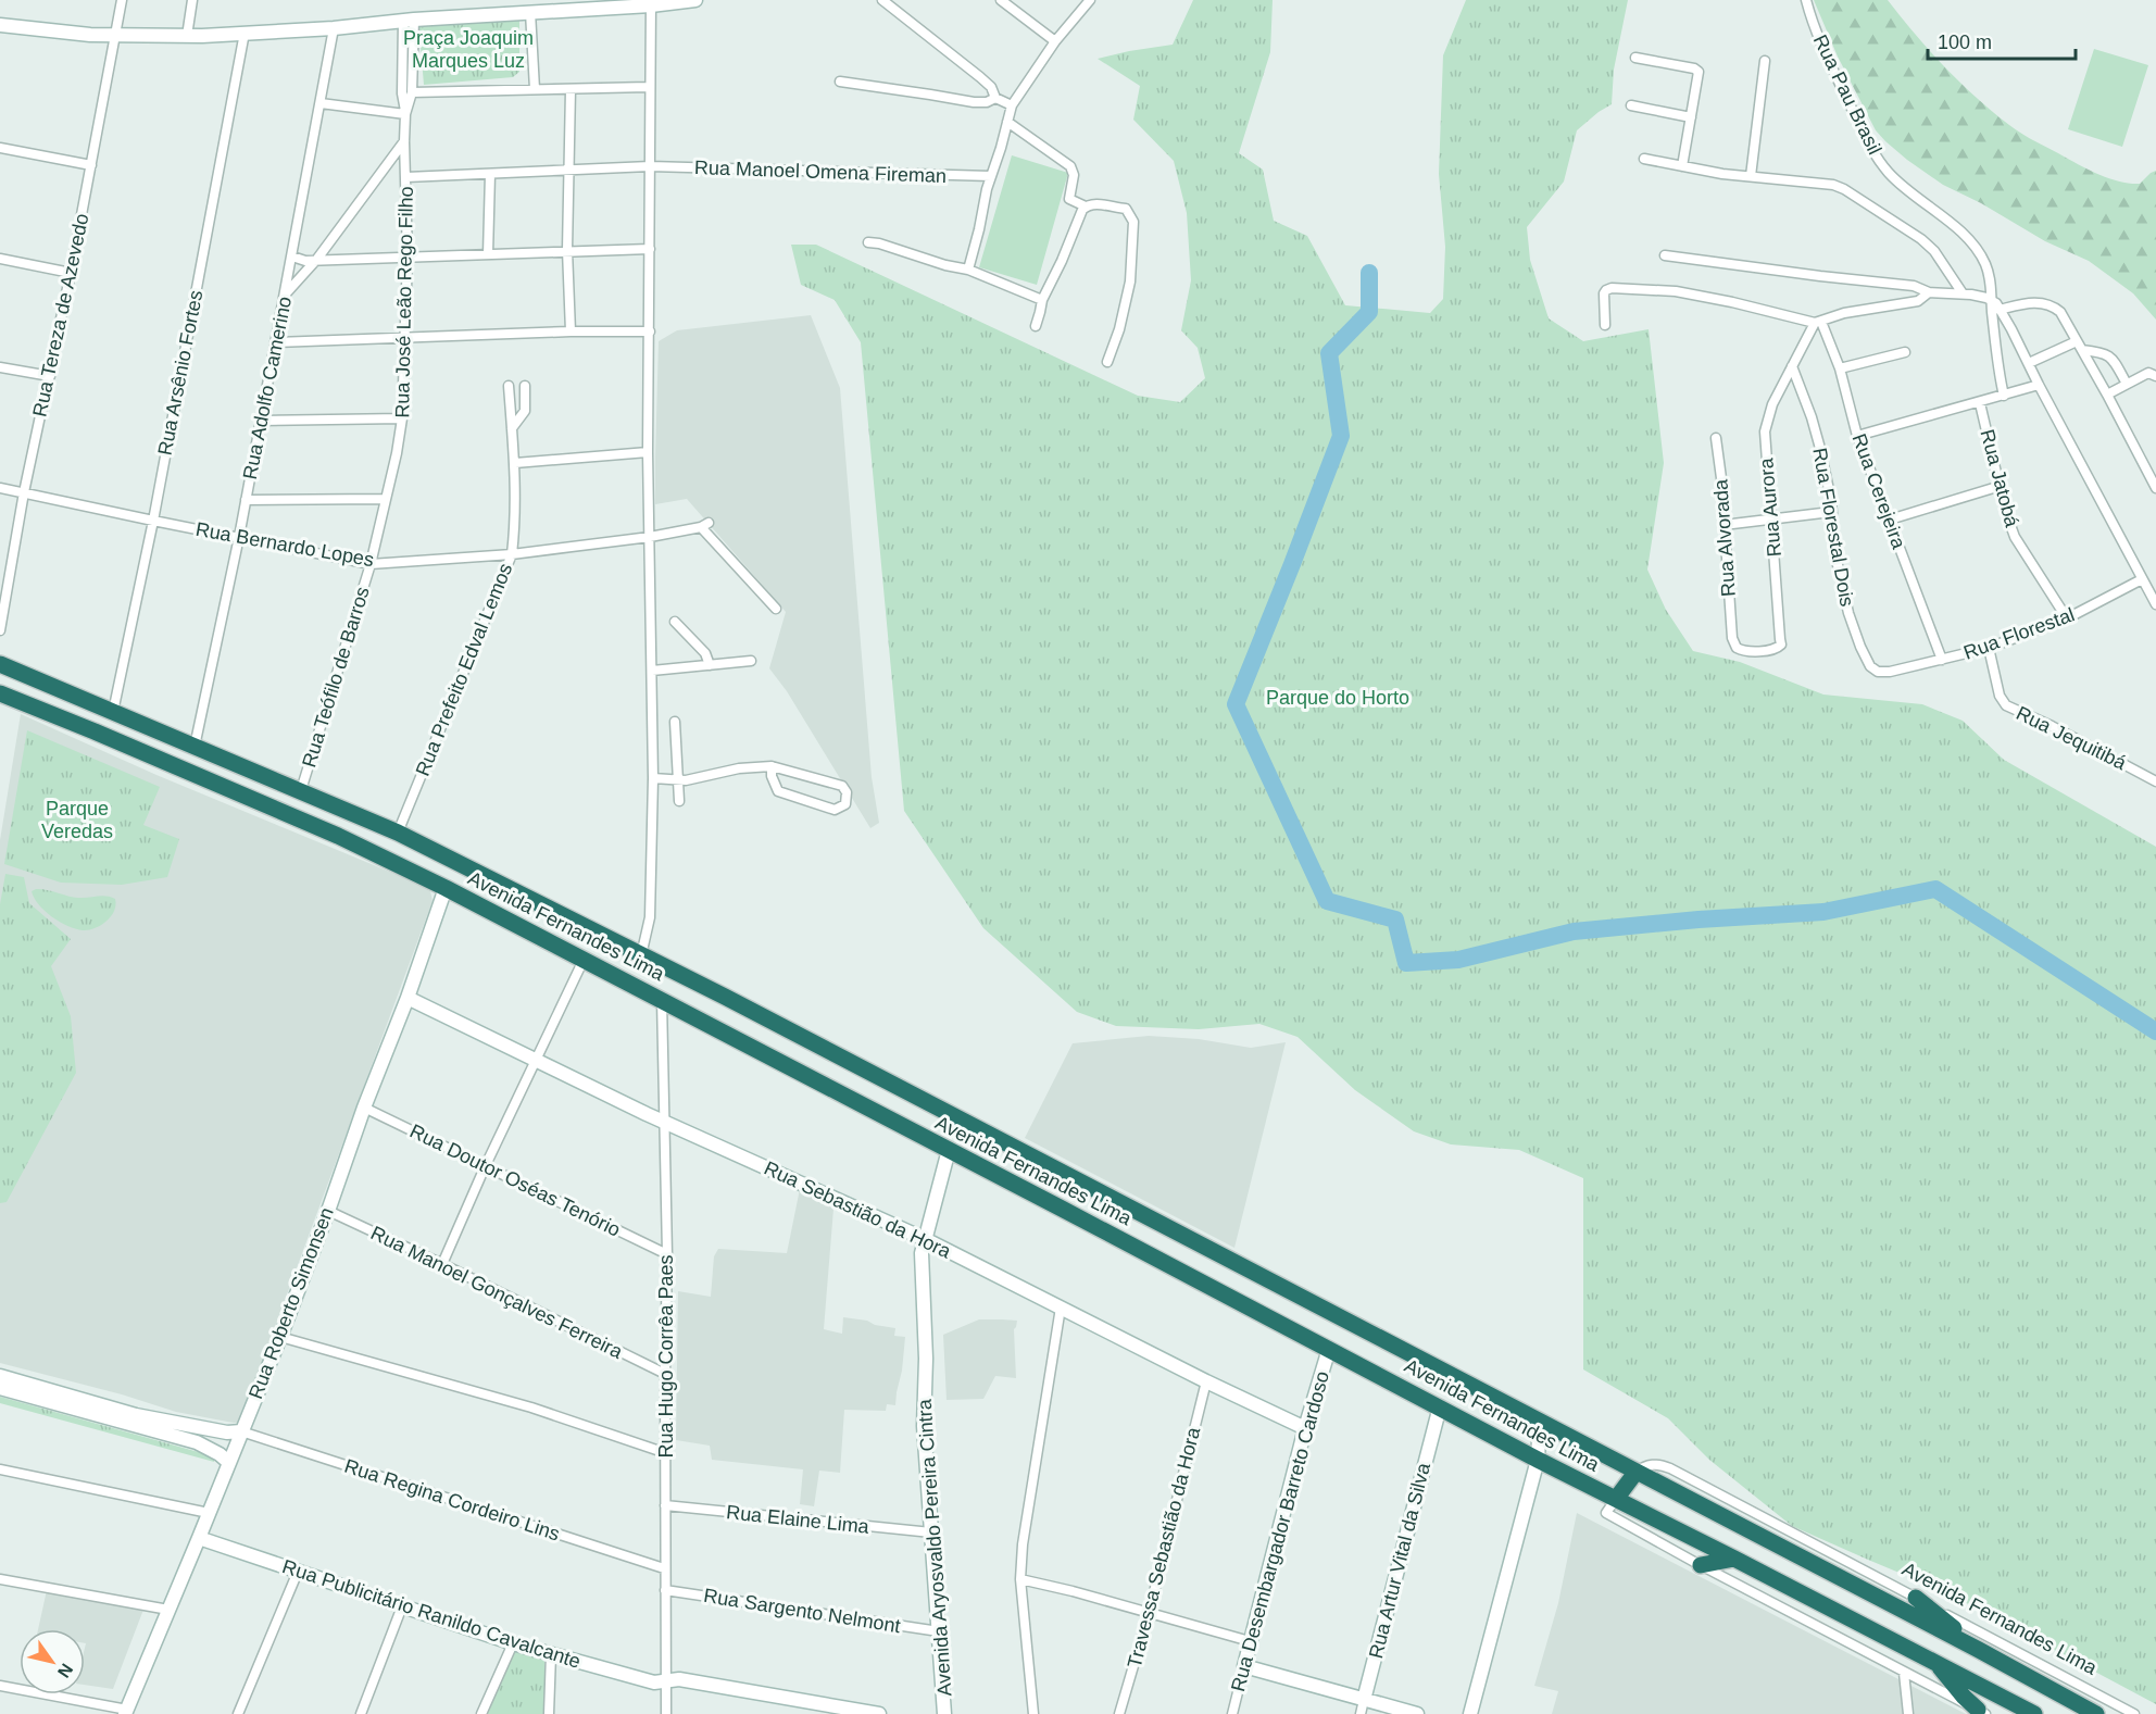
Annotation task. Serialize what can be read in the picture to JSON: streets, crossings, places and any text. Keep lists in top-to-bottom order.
{
  "streets": {
    "highway": ["Avenida Fernandes Lima"],
    "street": [
      "Rua Pau Brasil",
      "Rua Manoel Omena Fireman",
      "Rua José Leão Rego Filho",
      "Rua Tereza de Azevedo",
      "Rua Arsênio Fortes",
      "Rua Adolfo Camerino",
      "Rua Jatobá",
      "Rua Cerejeira",
      "Rua Aurora",
      "Rua Florestal Dois",
      "Rua Alvorada",
      "Rua Bernardo Lopes",
      "Rua Florestal",
      "Rua Prefeito Edval Lemos",
      "Rua Teófilo de Barros",
      "Rua Jequitibá",
      "Rua Doutor Oséas Tenório",
      "Rua Sebastião da Hora",
      "Rua Manoel Gonçalves Ferreira",
      "Rua Roberto Simonsen",
      "Rua Hugo Corrêa Paes",
      "Rua Regina Cordeiro Lins",
      "Rua Elaine Lima",
      "Rua Desembargador Barreto Cardoso",
      "Avenida Aryosvaldo Pereira Cintra",
      "Travessa Sebastião da Hora",
      "Rua Artur Vital da Silva",
      "Rua Sargento Nelmont",
      "Rua Publicitário Ranildo Cavalcante"
    ]
  },
  "crossings": [
    ["Rua Manoel Omena Fireman", "Rua José Leão Rego Filho"],
    ["Rua José Leão Rego Filho", "Rua Bernardo Lopes"],
    ["Rua José Leão Rego Filho", "Rua Teófilo de Barros"],
    ["Rua Tereza de Azevedo", "Rua Bernardo Lopes"],
    ["Rua Arsênio Fortes", "Rua Bernardo Lopes"],
    ["Rua Arsênio Fortes", "Avenida Fernandes Lima"],
    ["Rua Adolfo Camerino", "Rua Bernardo Lopes"],
    ["Rua Adolfo Camerino", "Avenida Fernandes Lima"],
    ["Rua Jatobá", "Rua Florestal"],
    ["Rua Cerejeira", "Rua Aurora"],
    ["Rua Cerejeira", "Rua Florestal"],
    ["Rua Aurora", "Rua Florestal Dois"],
    ["Rua Aurora", "Rua Alvorada"],
    ["Rua Florestal Dois", "Rua Florestal"],
    ["Rua Bernardo Lopes", "Rua Prefeito Edval Lemos"],
    ["Rua Bernardo Lopes", "Rua Teófilo de Barros"],
    ["Rua Florestal", "Rua Jequitibá"],
    ["Rua Prefeito Edval Lemos", "Avenida Fernandes Lima"],
    ["Rua Teófilo de Barros", "Avenida Fernandes Lima"],
    ["Avenida Fernandes Lima", "Rua Roberto Simonsen"],
    ["Avenida Fernandes Lima", "Rua Hugo Corrêa Paes"],
    ["Avenida Fernandes Lima", "Rua Desembargador Barreto Cardoso"],
    ["Avenida Fernandes Lima", "Avenida Aryosvaldo Pereira Cintra"],
    ["Avenida Fernandes Lima", "Rua Artur Vital da Silva"],
    ["Rua Doutor Oséas Tenório", "Rua Roberto Simonsen"],
    ["Rua Doutor Oséas Tenório", "Rua Hugo Corrêa Paes"],
    ["Rua Sebastião da Hora", "Rua Roberto Simonsen"],
    ["Rua Sebastião da Hora", "Rua Hugo Corrêa Paes"],
    ["Rua Sebastião da Hora", "Rua Desembargador Barreto Cardoso"],
    ["Rua Sebastião da Hora", "Avenida Aryosvaldo Pereira Cintra"],
    ["Rua Sebastião da Hora", "Travessa Sebastião da Hora"],
    ["Rua Manoel Gonçalves Ferreira", "Rua Roberto Simonsen"],
    ["Rua Manoel Gonçalves Ferreira", "Rua Hugo Corrêa Paes"],
    ["Rua Roberto Simonsen", "Rua Regina Cordeiro Lins"],
    ["Rua Roberto Simonsen", "Rua Publicitário Ranildo Cavalcante"],
    ["Rua Hugo Corrêa Paes", "Rua Regina Cordeiro Lins"],
    ["Rua Hugo Corrêa Paes", "Rua Elaine Lima"],
    ["Rua Hugo Corrêa Paes", "Rua Sargento Nelmont"],
    ["Rua Hugo Corrêa Paes", "Rua Publicitário Ranildo Cavalcante"],
    ["Rua Elaine Lima", "Avenida Aryosvaldo Pereira Cintra"],
    ["Avenida Aryosvaldo Pereira Cintra", "Rua Sargento Nelmont"]
  ],
  "parks": ["Praça Joaquim Marques Luz", "Parque do Horto", "Parque Veredas"],
  "scale_bar": "100 m",
  "north": "bottom right"
}
